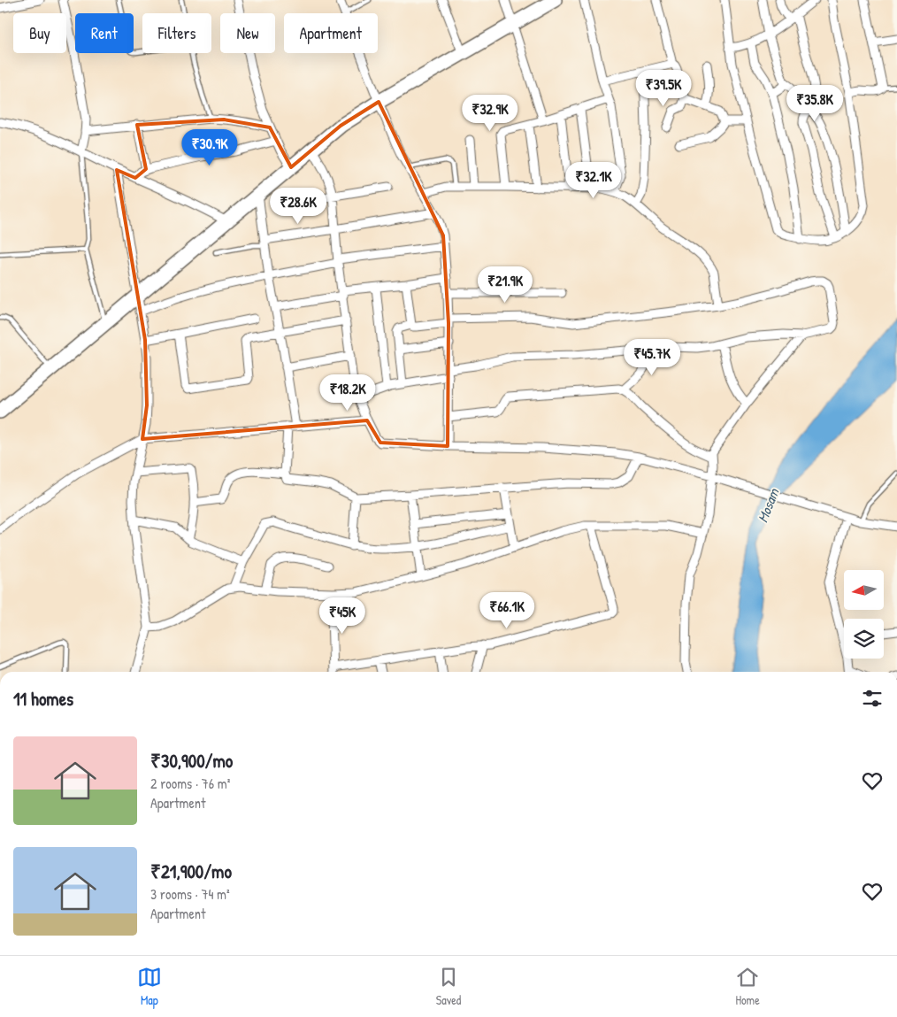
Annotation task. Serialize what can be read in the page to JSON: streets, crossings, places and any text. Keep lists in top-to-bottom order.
{
  "water": ["Mosam"],
  "north": "left",
  "page": {
    "chip": [
      "Buy",
      "Rent",
      "Filters",
      "New",
      "Apartment"
    ],
    "price": [
      "₹39.5K",
      "₹35.8K",
      "₹32.9K",
      "₹30.9K",
      "₹32.1K",
      "₹28.6K",
      "₹21.9K",
      "₹45.7K",
      "₹18.2K",
      "₹66.1K",
      "₹45K"
    ],
    "heading": "11 homes",
    "list": [
      {
        "name": "₹30,900/mo",
        "note": "2 rooms · 76 m² · Apartment"
      },
      {
        "name": "₹21,900/mo",
        "note": "3 rooms · 74 m² · Apartment"
      }
    ],
    "tabs": ["Map", "Saved", "Home"]
  }
}
